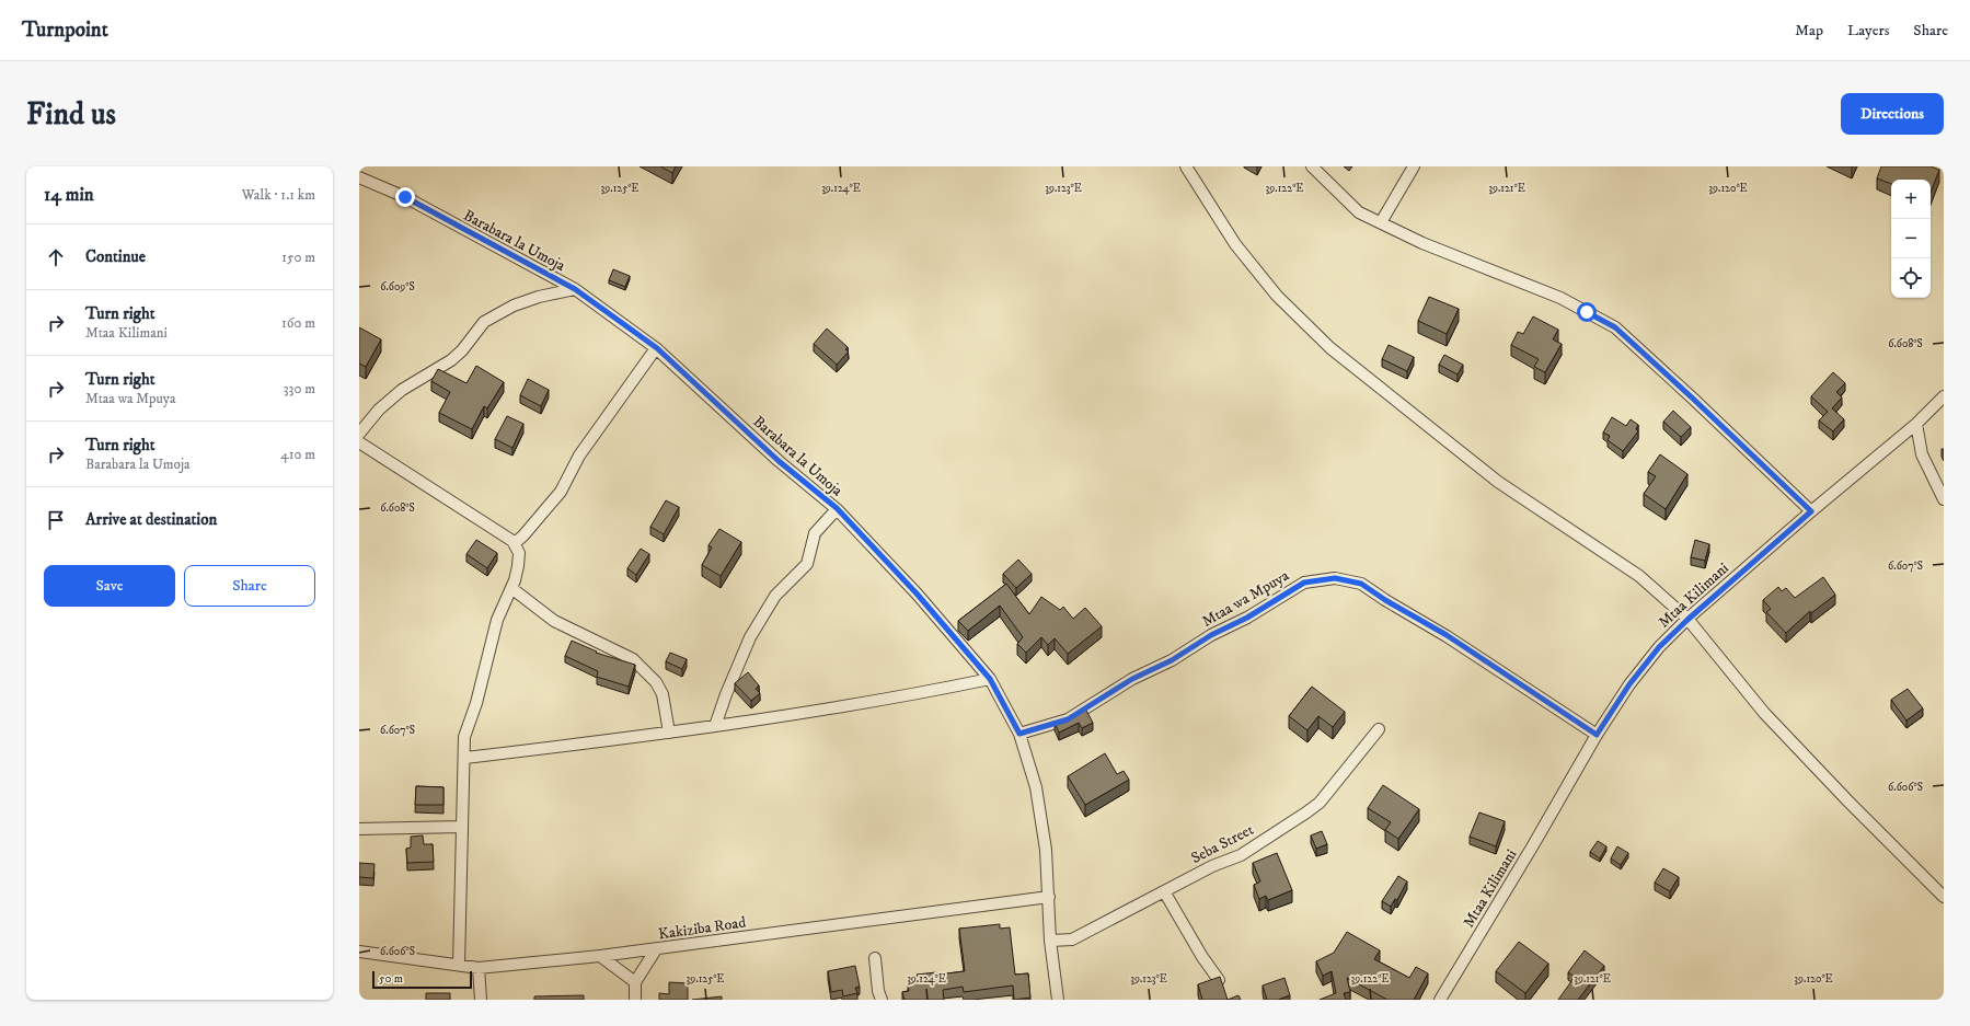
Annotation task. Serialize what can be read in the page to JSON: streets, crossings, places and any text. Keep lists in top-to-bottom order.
{
  "streets": {
    "street": [
      "Barabara la Umoja",
      "Mtaa Kilimani",
      "Mtaa wa Mpuya",
      "Seba Street",
      "Kakiziba Road"
    ]
  },
  "crossings": [
    ["Barabara la Umoja", "Mtaa wa Mpuya"],
    ["Barabara la Umoja", "Seba Street"],
    ["Barabara la Umoja", "Kakiziba Road"],
    ["Mtaa Kilimani", "Mtaa wa Mpuya"]
  ],
  "scale_bar": "50 m",
  "page": {
    "header": "Turnpoint",
    "nav": ["Map", "Layers", "Share"],
    "buttons": [
      "Directions",
      ["Save", "Share"]
    ],
    "title": "Find us",
    "heading": ["14 min", "Walk · 1.1 km"],
    "map_buttons": ["+", "−"],
    "list": [
      ["Continue", "150 m"],
      ["Turn right", "Mtaa Kilimani", "160 m"],
      ["Turn right", "Mtaa wa Mpuya", "330 m"],
      ["Turn right", "Barabara la Umoja", "410 m"],
      "Arrive at destination"
    ],
    "scale": "50 m"
  },
  "coordinates": [
    "39.125°E",
    "39.124°E",
    "39.123°E",
    "39.122°E",
    "39.121°E",
    "39.120°E",
    "6.609°S",
    "6.608°S",
    "6.607°S",
    "6.606°S"
  ]
}
